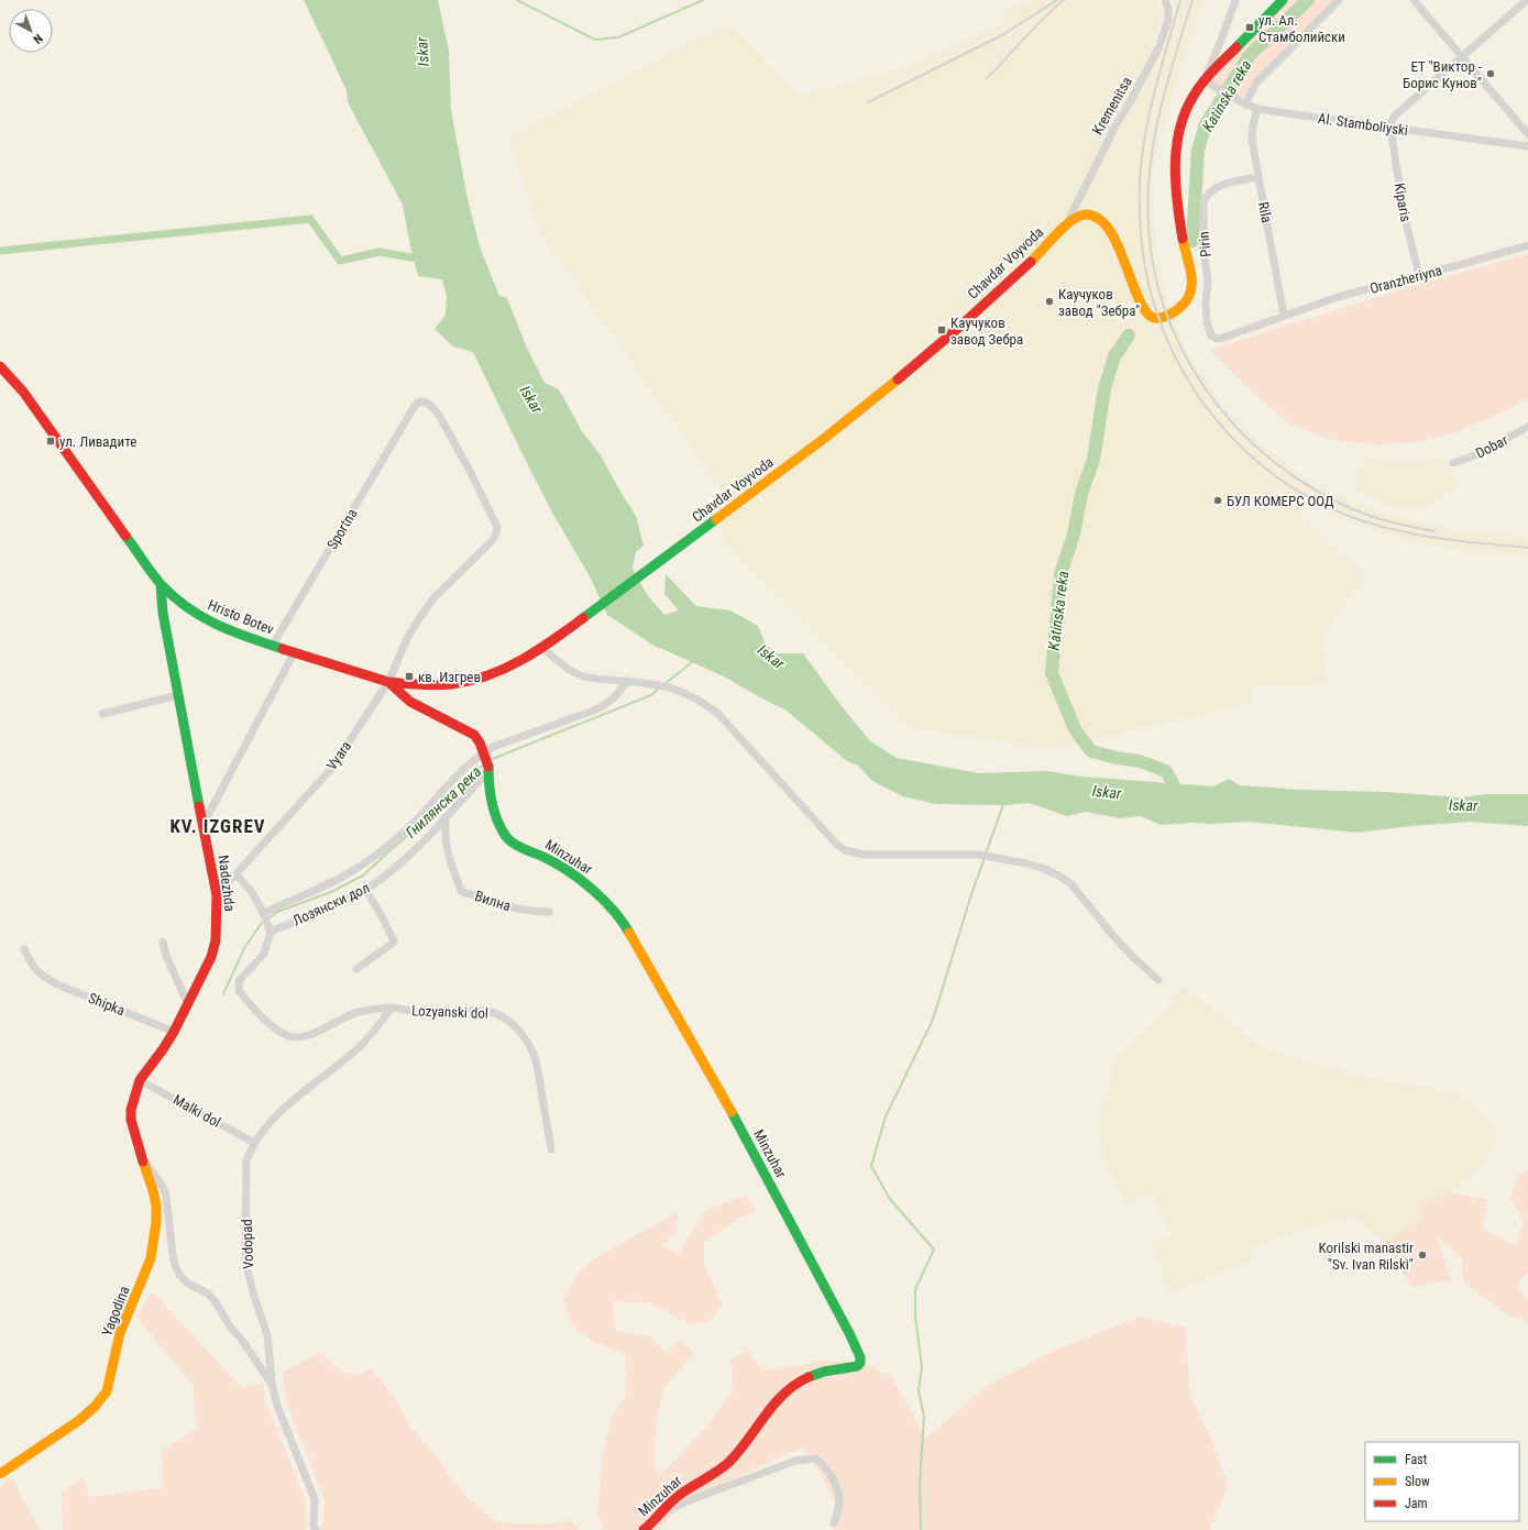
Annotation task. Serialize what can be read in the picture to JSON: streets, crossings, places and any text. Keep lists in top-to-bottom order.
{
  "streets": {
    "street": [
      "Kremenitsa",
      "Al. Stamboliyski",
      "Kiparis",
      "Rila",
      "Pirin",
      "Chavdar Voyvoda",
      "Oranzheriyna",
      "Dobar",
      "Sportna",
      "Hristo Botev",
      "Vyara",
      "Minzuhar",
      "Nadezhda",
      "Вилна",
      "Лозянски дол",
      "Shipka",
      "Lozyanski dol",
      "Malki dol",
      "Vodopad",
      "Yagodina"
    ]
  },
  "crossings": [
    ["Kremenitsa", "Chavdar Voyvoda"],
    ["Al. Stamboliyski", "Kiparis"],
    ["Al. Stamboliyski", "Rila"],
    ["Al. Stamboliyski", "Chavdar Voyvoda"],
    ["Kiparis", "Oranzheriyna"],
    ["Rila", "Pirin"],
    ["Rila", "Oranzheriyna"],
    ["Pirin", "Oranzheriyna"],
    ["Sportna", "Hristo Botev"],
    ["Sportna", "Vyara"],
    ["Hristo Botev", "Vyara"],
    ["Hristo Botev", "Minzuhar"],
    ["Hristo Botev", "Nadezhda"],
    ["Vyara", "Nadezhda"],
    ["Nadezhda", "Shipka"],
    ["Nadezhda", "Malki dol"],
    ["Nadezhda", "Yagodina"],
    ["Вилна", "Лозянски дол"],
    ["Лозянски дол", "Lozyanski dol"],
    ["Lozyanski dol", "Vodopad"],
    ["Malki dol", "Vodopad"]
  ],
  "districts": ["KV. IZGREV"],
  "water": ["Iskar", "Katinska reka", "Гнилянска река"],
  "places": {
    "transit": [
      "ул. Ал. Стамболийски",
      "Каучуков завод Зебра",
      "ул. Ливадите",
      "кв. Изгрев"
    ],
    "other": [
      "ЕТ \"Виктор - Борис Кунов\"",
      "Каучуков завод \"Зебра\"",
      "БУЛ КОМЕРС ООД",
      "Korilski manastir \"Sv. Ivan Rilski\""
    ]
  },
  "legend": ["Fast", "Slow", "Jam"],
  "north": "bottom right"
}
